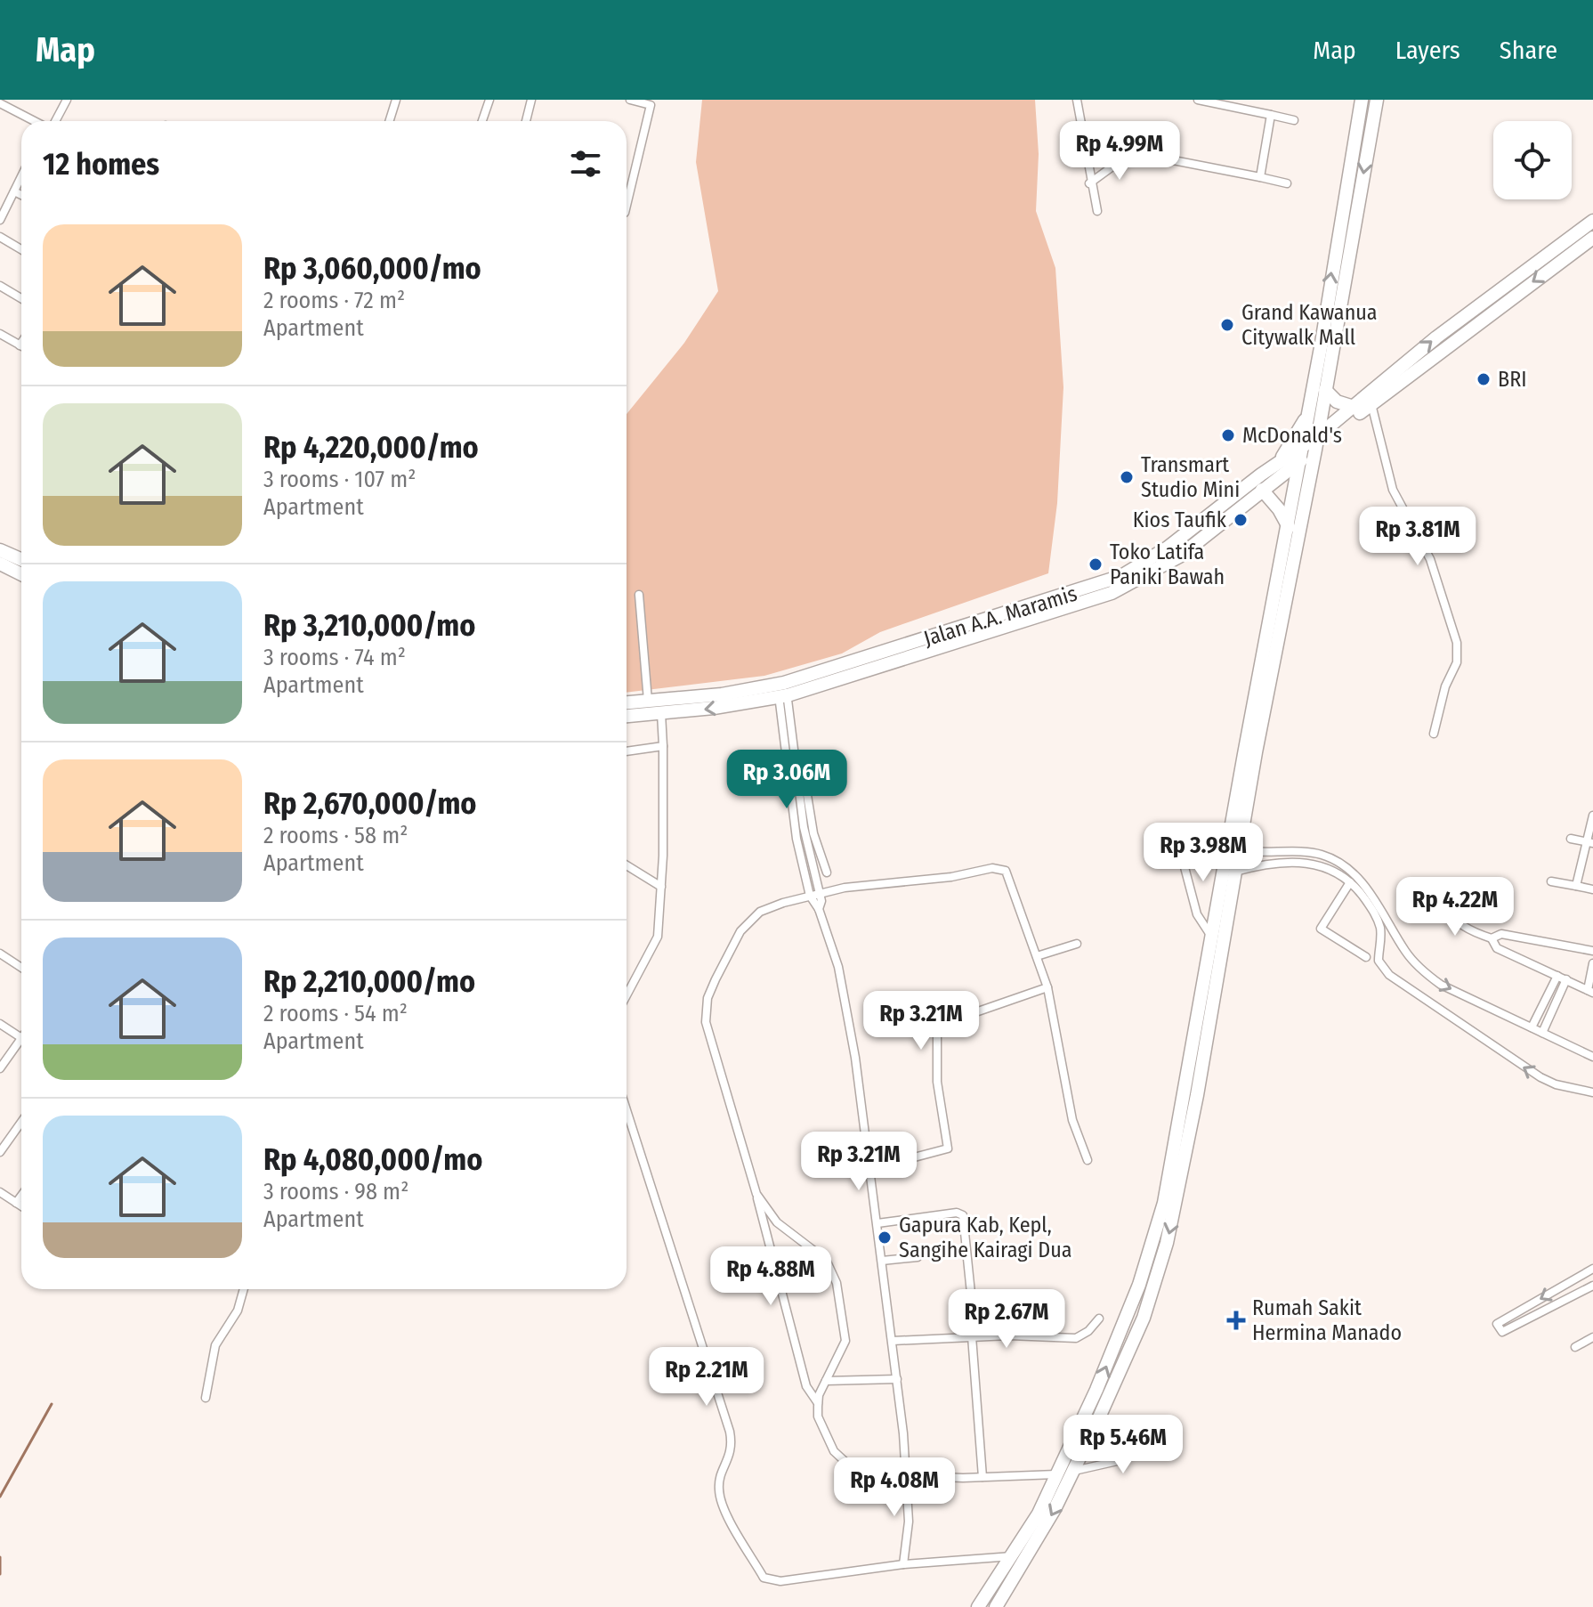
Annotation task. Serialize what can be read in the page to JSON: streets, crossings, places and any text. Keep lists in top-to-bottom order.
{
  "streets": {
    "highway": ["Jalan A.A. Maramis"]
  },
  "places": {
    "other": [
      "Grand Kawanua Citywalk Mall",
      "BRI",
      "McDonald's",
      "Transmart Studio Mini",
      "Kios Taufik",
      "Toko Latifa Paniki Bawah",
      "Gapura Kab, Kepl, Sangihe Kairagi Dua"
    ],
    "health": ["Rumah Sakit Hermina Manado"]
  },
  "page": {
    "header": "Map",
    "nav": ["Map", "Layers", "Share"],
    "price": [
      "Rp 4.99M",
      "Rp 3.81M",
      "Rp 3.06M",
      "Rp 3.98M",
      "Rp 4.22M",
      "Rp 3.21M",
      "Rp 3.21M",
      "Rp 4.88M",
      "Rp 2.67M",
      "Rp 2.21M",
      "Rp 5.46M",
      "Rp 4.08M"
    ],
    "heading": "12 homes",
    "list": [
      {
        "name": "Rp 3,060,000/mo",
        "note": "2 rooms · 72 m² · Apartment"
      },
      {
        "name": "Rp 4,220,000/mo",
        "note": "3 rooms · 107 m² · Apartment"
      },
      {
        "name": "Rp 3,210,000/mo",
        "note": "3 rooms · 74 m² · Apartment"
      },
      {
        "name": "Rp 2,670,000/mo",
        "note": "2 rooms · 58 m² · Apartment"
      },
      {
        "name": "Rp 2,210,000/mo",
        "note": "2 rooms · 54 m² · Apartment"
      },
      {
        "name": "Rp 4,080,000/mo",
        "note": "3 rooms · 98 m² · Apartment"
      }
    ]
  }
}
